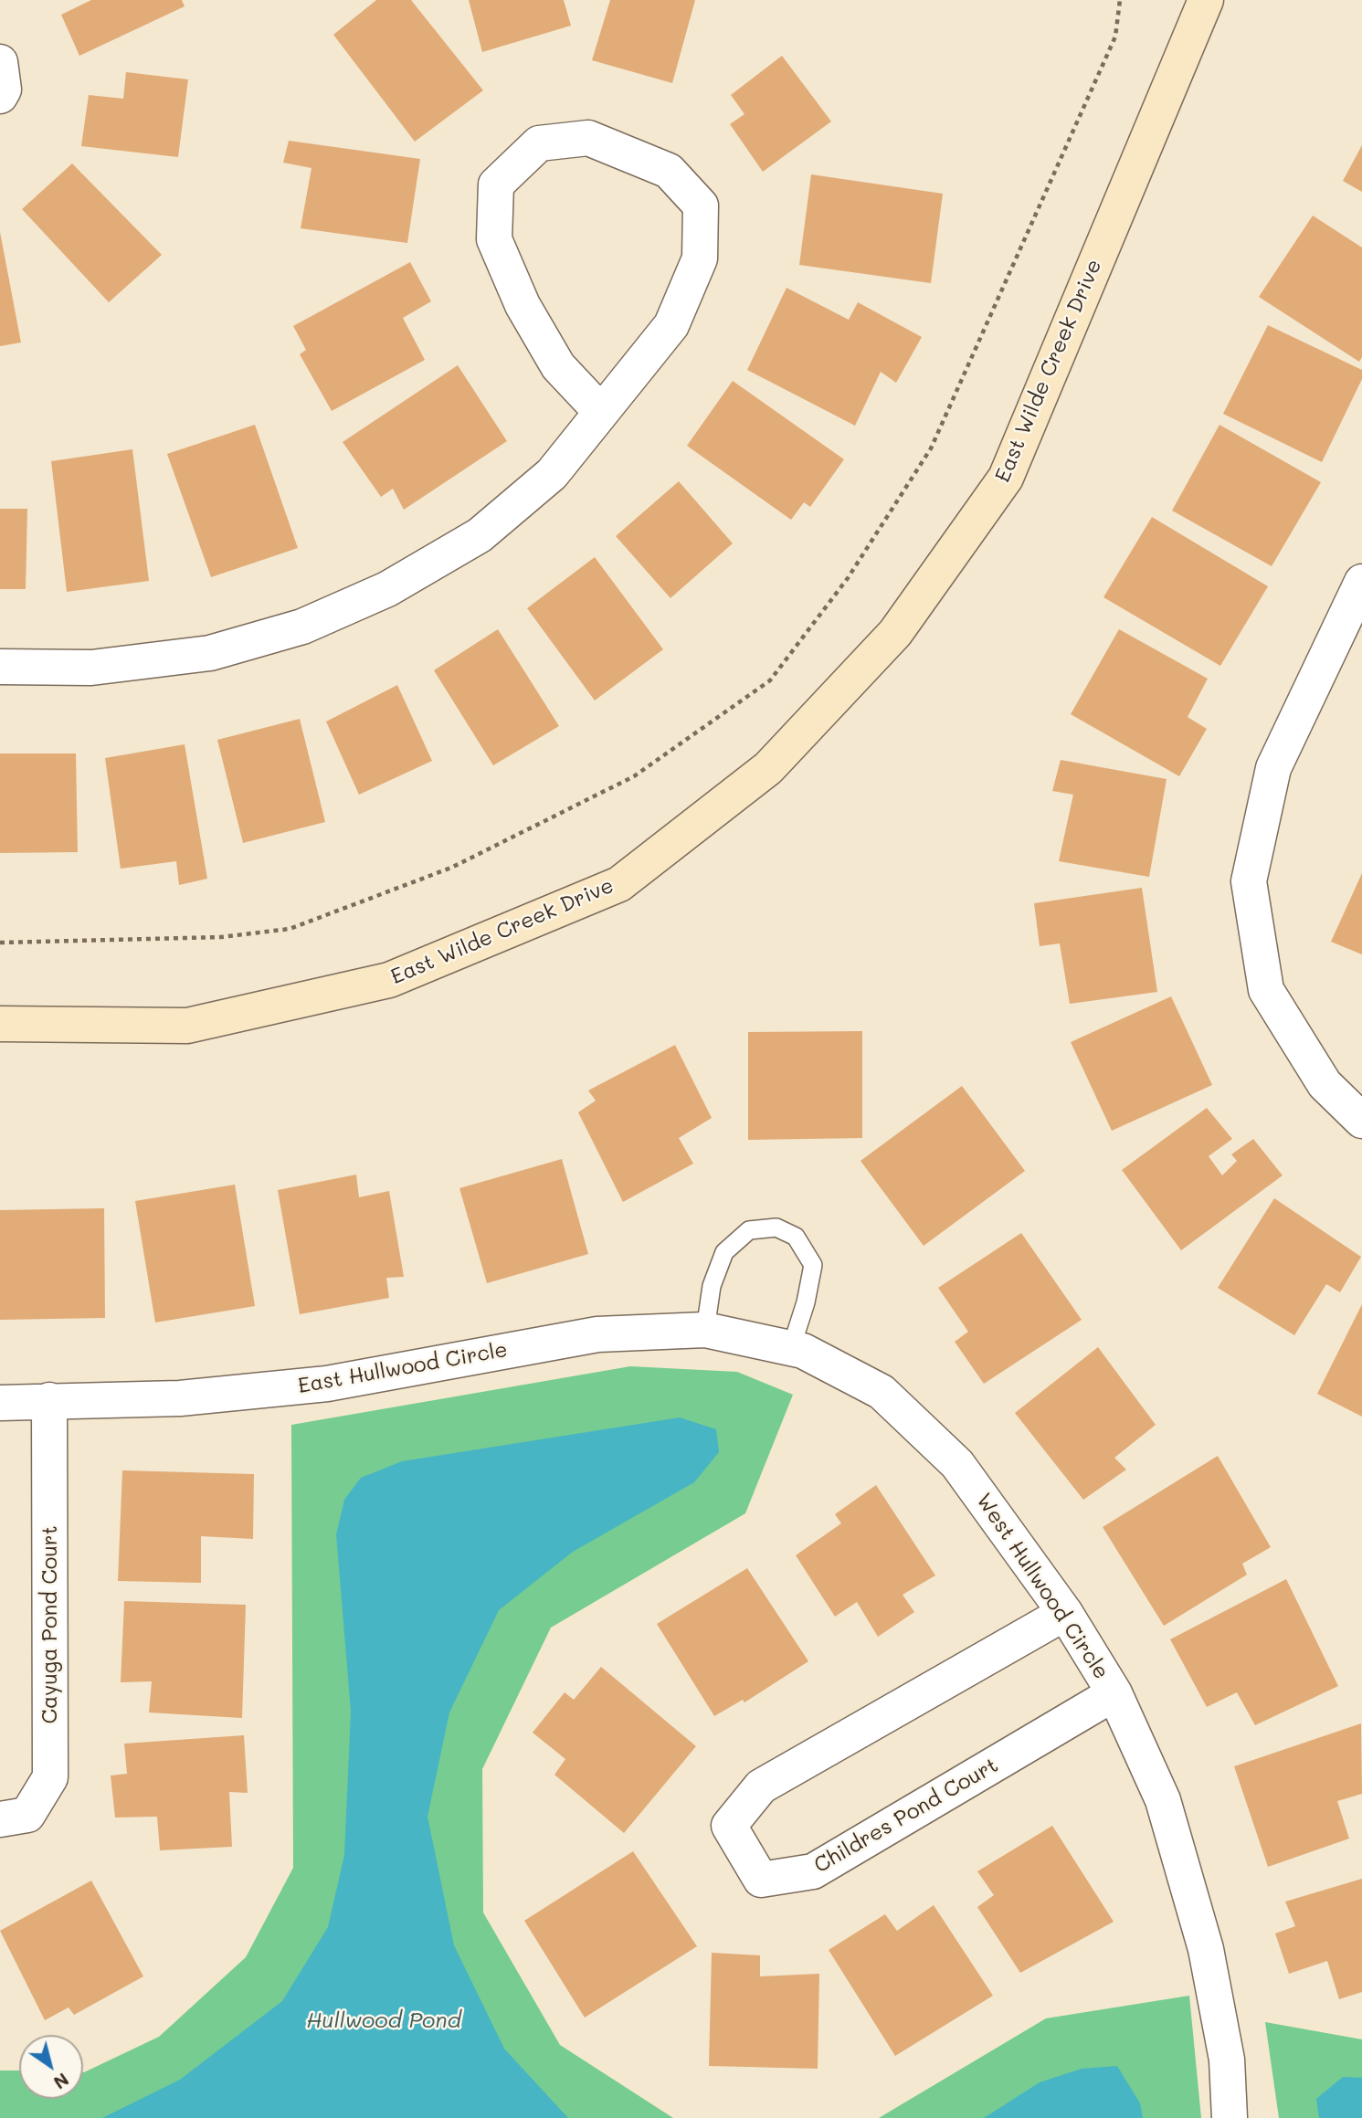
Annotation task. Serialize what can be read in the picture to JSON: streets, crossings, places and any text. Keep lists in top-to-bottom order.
{
  "streets": {
    "street": [
      "East Wilde Creek Drive",
      "East Hullwood Circle",
      "West Hullwood Circle",
      "Cayuga Pond Court",
      "Childres Pond Court"
    ]
  },
  "crossings": [
    ["East Hullwood Circle", "West Hullwood Circle"],
    ["East Hullwood Circle", "Cayuga Pond Court"],
    ["West Hullwood Circle", "Childres Pond Court"]
  ],
  "water": ["Hullwood Pond"],
  "north": "bottom right"
}
